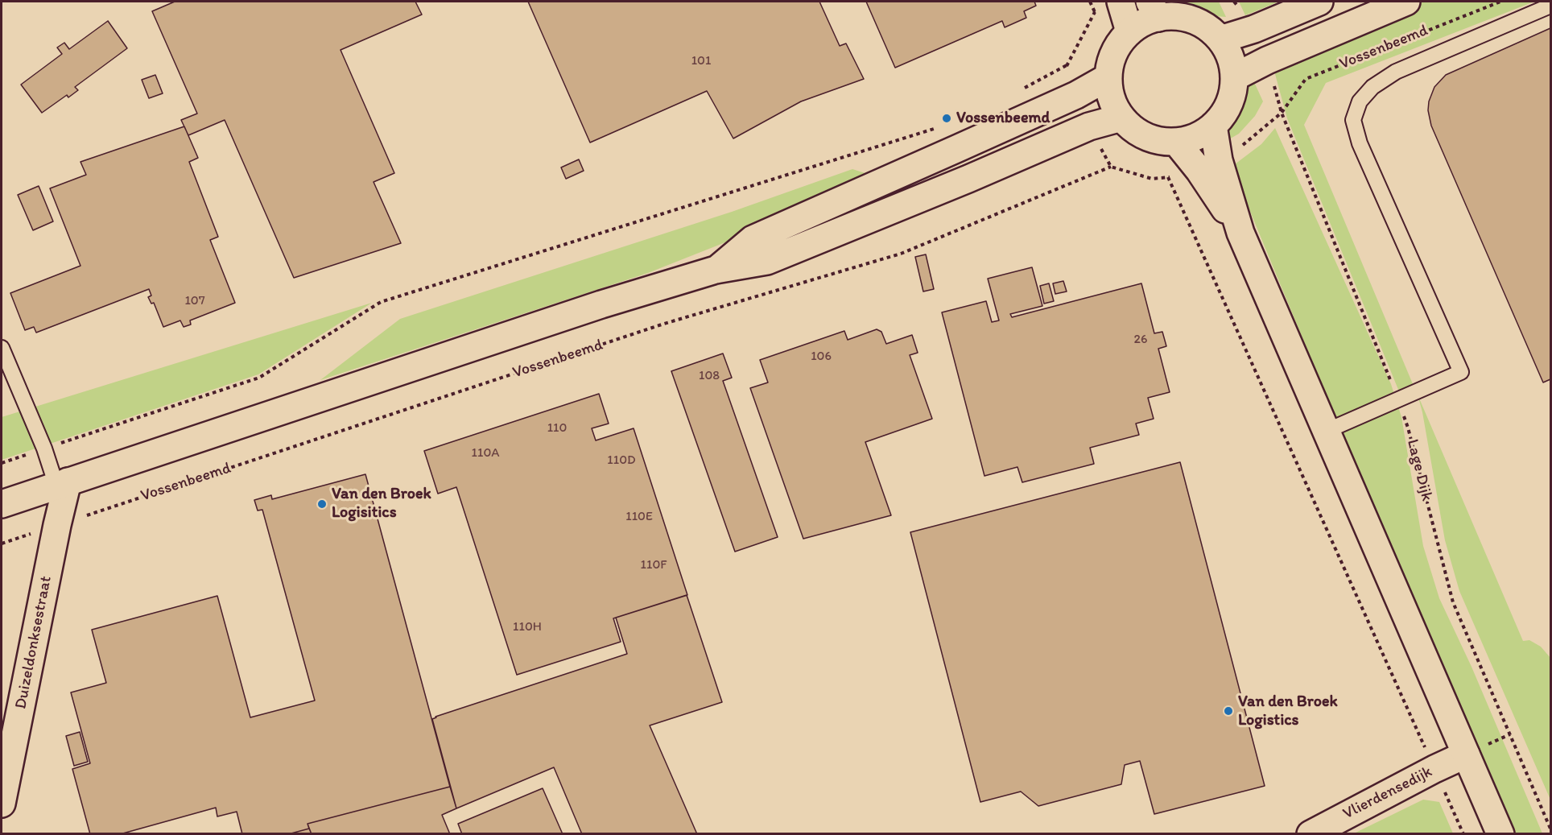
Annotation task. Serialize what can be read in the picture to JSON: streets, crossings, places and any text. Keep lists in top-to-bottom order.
{
  "streets": {
    "main road": ["Vossenbeemd", "Duizeldonksestraat", "Vlierdensedijk"],
    "path": ["Lage Dijk"]
  },
  "crossings": [
    ["Vossenbeemd", "Lage Dijk"],
    ["Vossenbeemd", "Duizeldonksestraat"]
  ],
  "places": ["Vossenbeemd", "Van den Broek Logisitics", "Van den Broek Logistics"],
  "house_numbers": [
    "101",
    "107",
    "26",
    "106",
    "108",
    "110",
    "110A",
    "110D",
    "110E",
    "110F",
    "110H"
  ]
}
